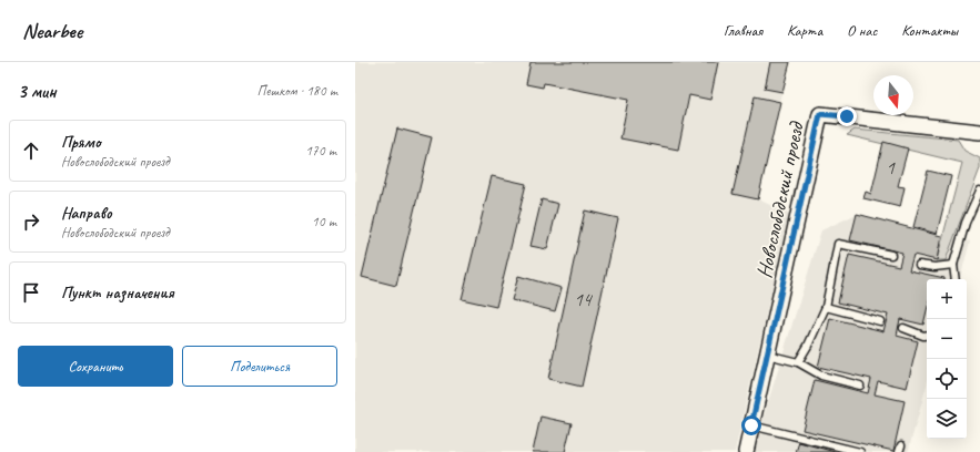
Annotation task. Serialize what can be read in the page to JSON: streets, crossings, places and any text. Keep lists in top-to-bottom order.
{
  "streets": {
    "street": ["Новослободский проезд"]
  },
  "house_numbers": ["1", "14"],
  "north": "bottom",
  "page": {
    "header": "Nearbee",
    "nav": [
      "Главная",
      "Карта",
      "О нас",
      "Контакты"
    ],
    "heading": ["3 мин", "Пешком · 180 m"],
    "list": [
      ["Прямо", "Новослободский проезд", "170 m"],
      ["Направо", "Новослободский проезд", "10 m"],
      "Пункт назначения"
    ],
    "map_buttons": ["+", "−"],
    "buttons": ["Сохранить", "Поделиться"]
  }
}
